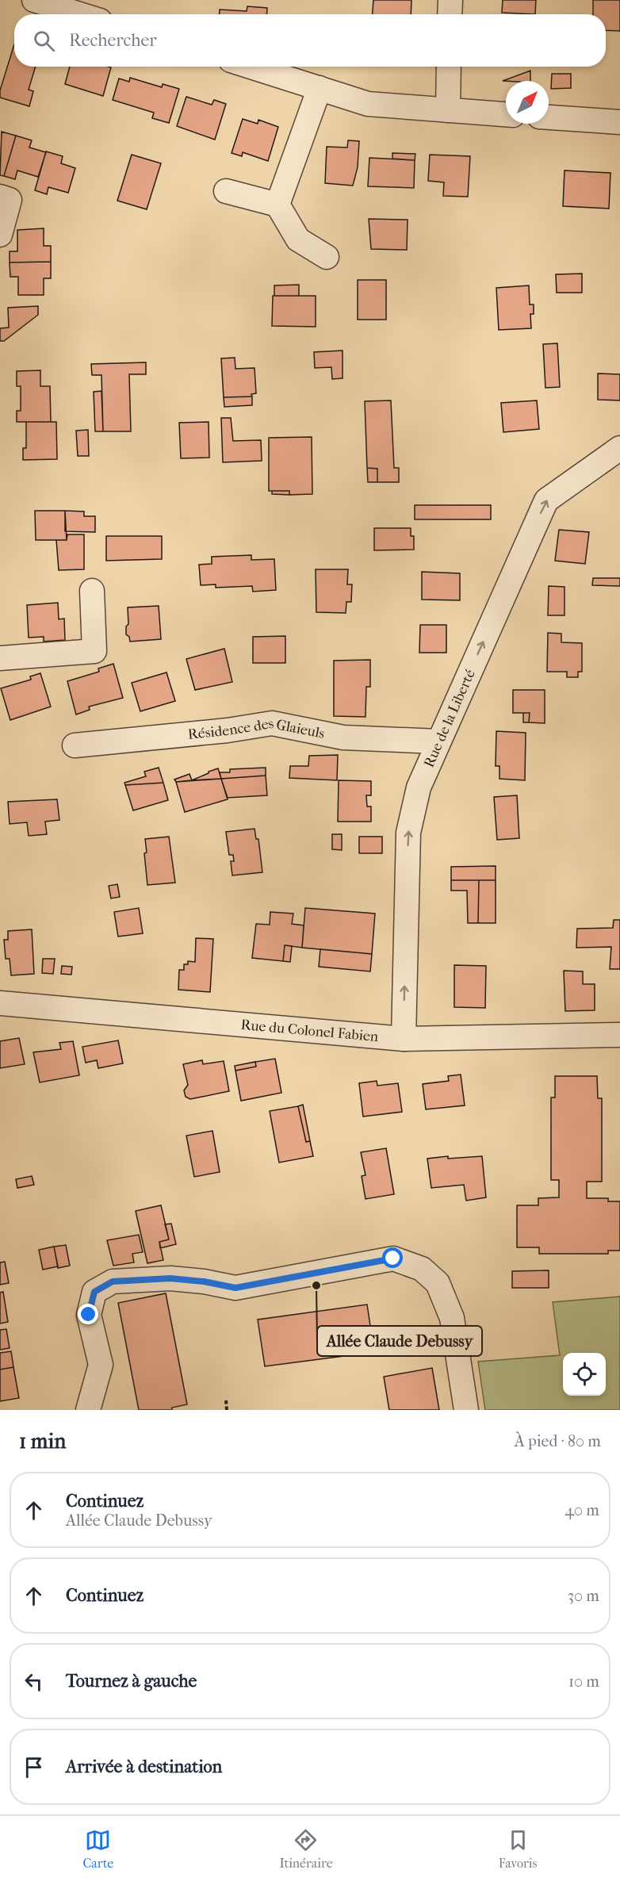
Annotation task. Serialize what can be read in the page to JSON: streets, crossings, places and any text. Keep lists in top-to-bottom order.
{
  "streets": {
    "street": ["Rue de la Liberté", "Résidence des Glaieuls", "Rue du Colonel Fabien"]
  },
  "crossings": [
    ["Rue de la Liberté", "Résidence des Glaieuls"],
    ["Rue de la Liberté", "Rue du Colonel Fabien"]
  ],
  "one_way": ["Rue de la Liberté"],
  "places": ["Allée Claude Debussy"],
  "north": "top right",
  "page": {
    "search": "Rechercher",
    "heading": ["1 min", "À pied · 80 m"],
    "list": [
      ["Continuez", "Allée Claude Debussy", "40 m"],
      ["Continuez", "30 m"],
      ["Tournez à gauche", "10 m"],
      "Arrivée à destination"
    ],
    "nav": ["Carte", "Itinéraire", "Favoris"]
  }
}
